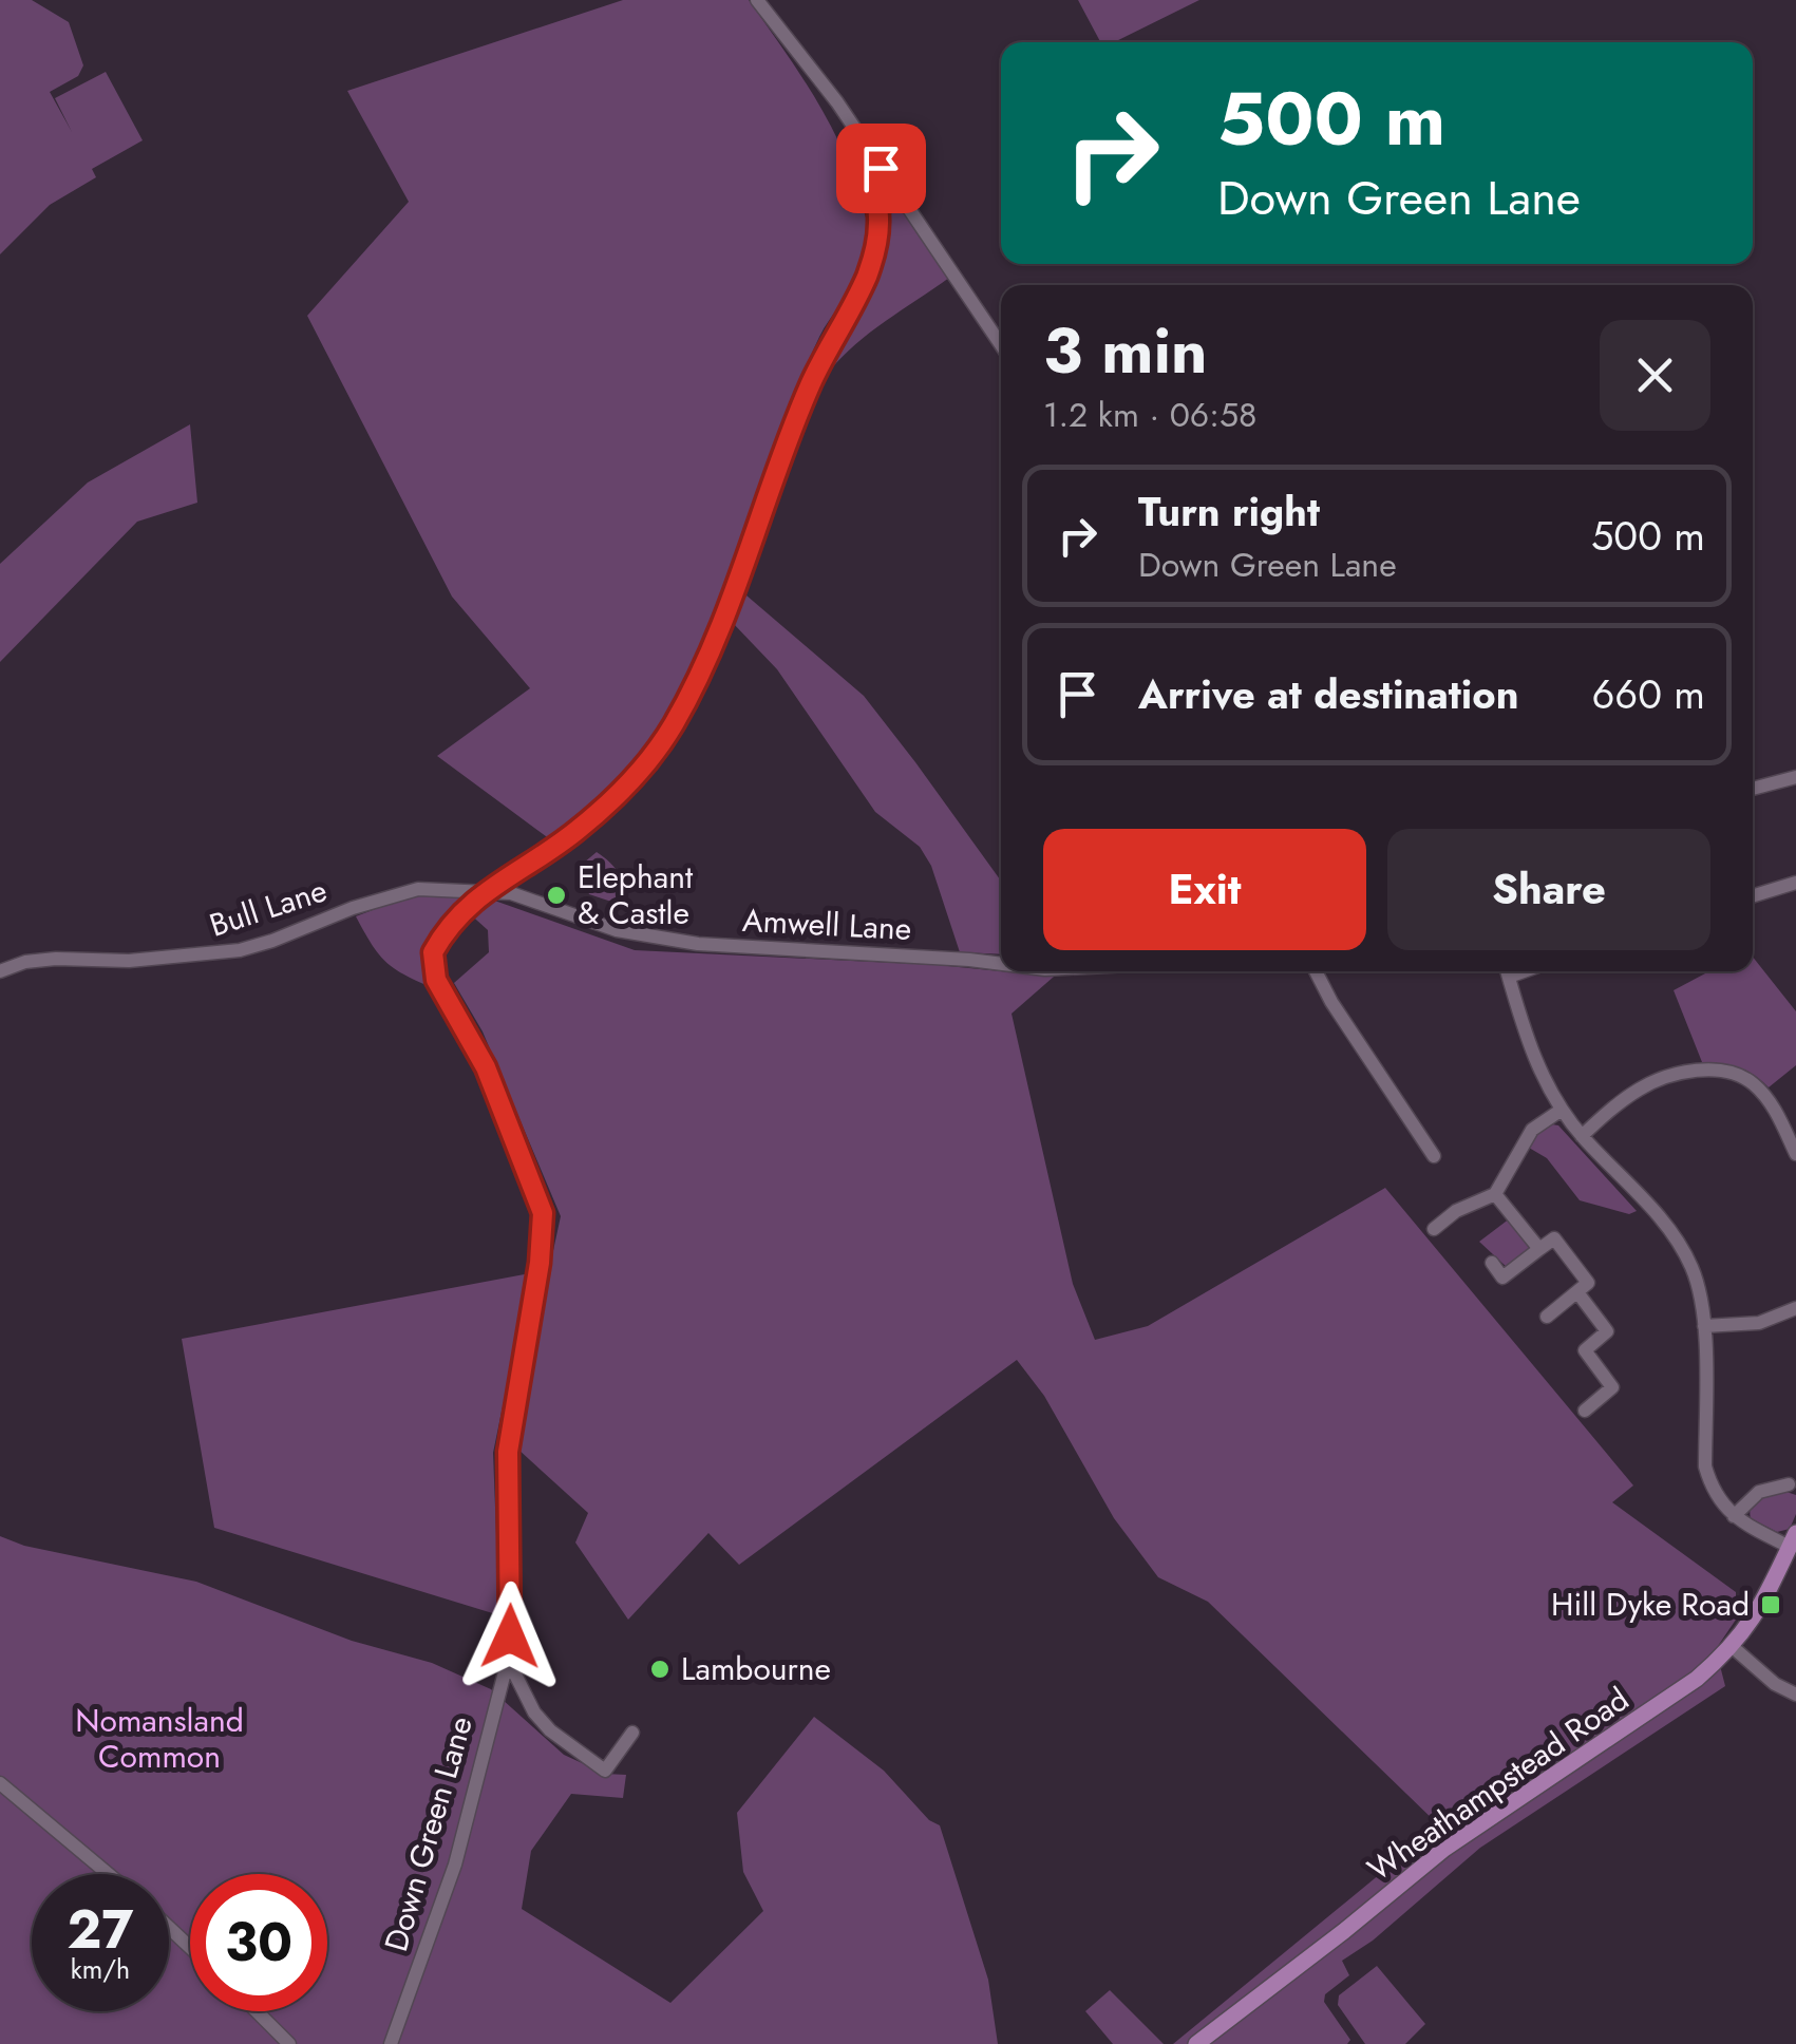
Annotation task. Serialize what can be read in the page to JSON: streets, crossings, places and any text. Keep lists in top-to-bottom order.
{
  "streets": {
    "main road": ["Wheathampstead Road"],
    "street": ["Bull Lane", "Amwell Lane", "Down Green Lane"]
  },
  "crossings": [
    ["Bull Lane", "Amwell Lane"],
    ["Bull Lane", "Down Green Lane"],
    ["Amwell Lane", "Down Green Lane"]
  ],
  "parks": ["Nomansland Common"],
  "places": {
    "other": ["Elephant & Castle", "Lambourne"],
    "transit": ["Hill Dyke Road"]
  },
  "page": {
    "turn": ["500 m", "Down Green Lane"],
    "heading": ["3 min", "1.2 km · 06:58"],
    "list": [
      {
        "name": "Turn right",
        "note": "Down Green Lane",
        "value": "500 m"
      },
      {
        "name": "Arrive at destination",
        "value": "660 m"
      }
    ],
    "buttons": ["Exit", "Share"],
    "speed": "27 km/h",
    "limit": "30"
  }
}
